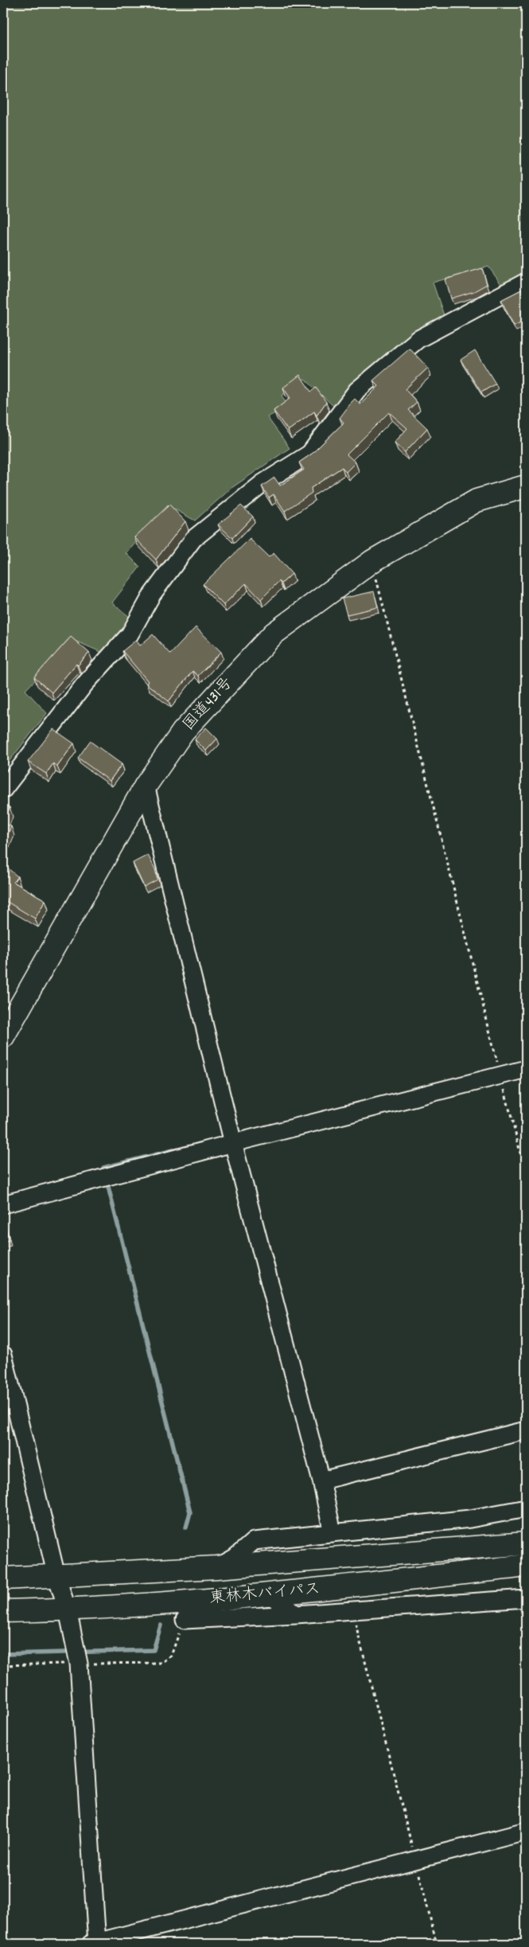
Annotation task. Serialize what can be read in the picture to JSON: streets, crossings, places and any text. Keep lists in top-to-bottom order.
{
  "streets": {
    "highway": ["国道431号", "東林木バイパス"]
  }
}
